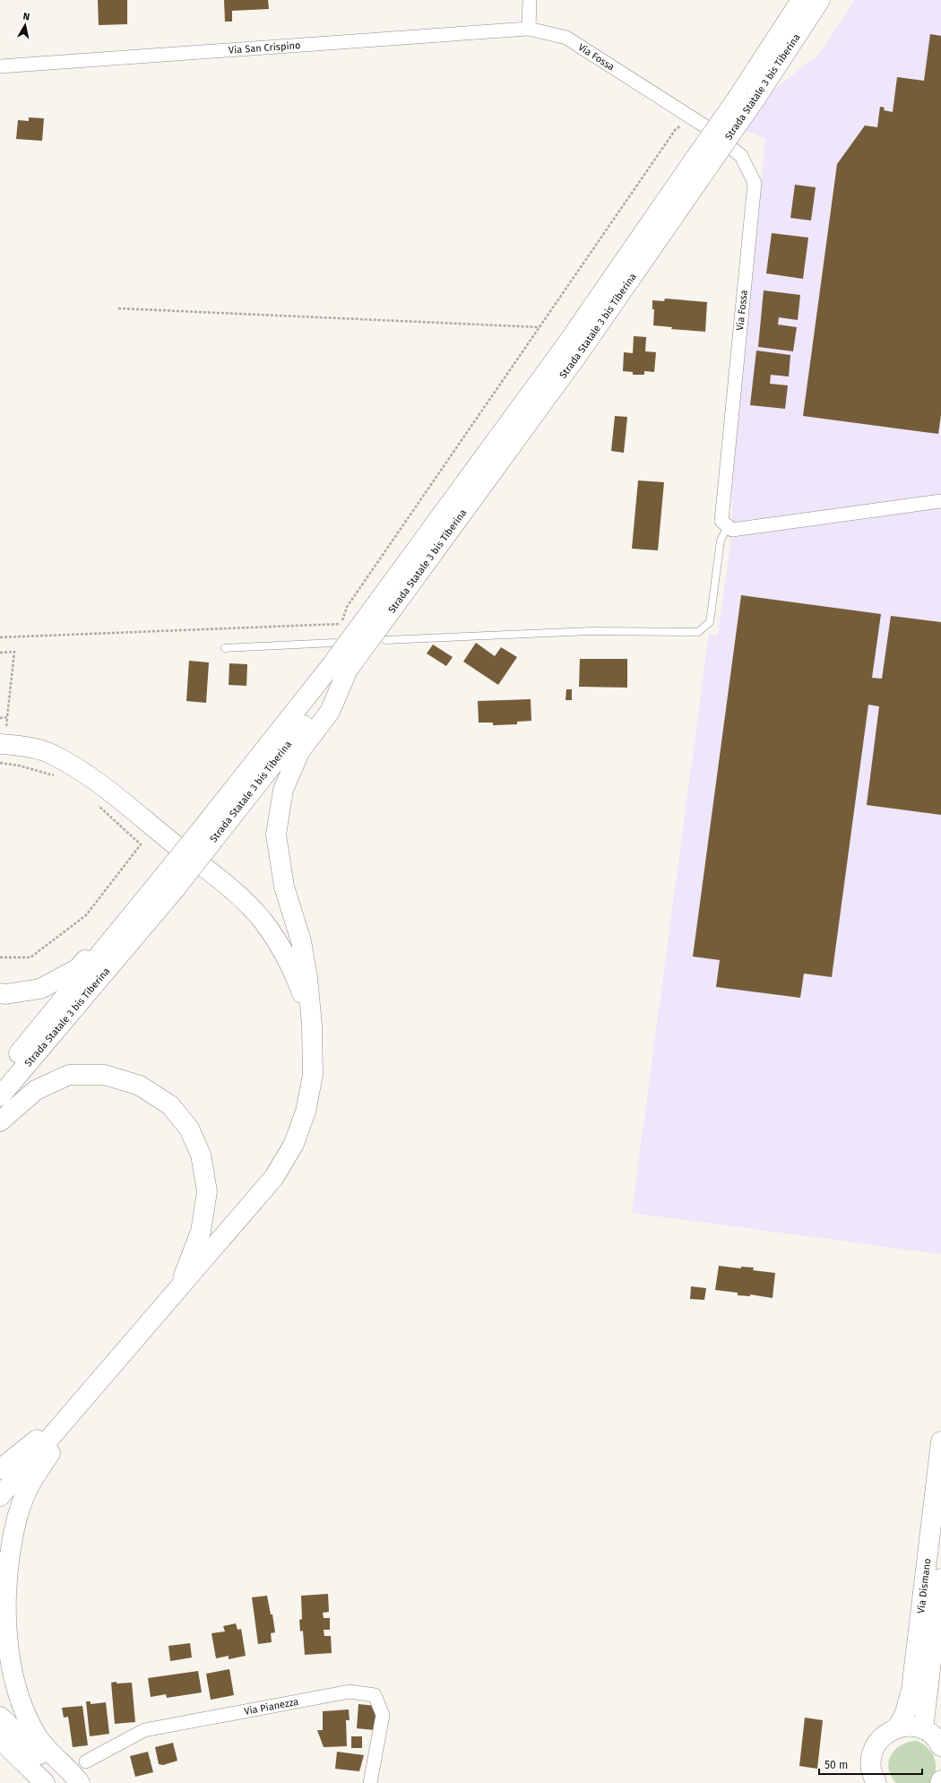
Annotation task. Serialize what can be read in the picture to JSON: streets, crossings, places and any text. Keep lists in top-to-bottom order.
{
  "streets": {
    "main road": ["Strada Statale 3 bis Tiberina", "Via Dismano"],
    "street": ["Via San Crispino", "Via Fossa", "Via Pianezza"]
  },
  "crossings": [
    ["Via San Crispino", "Via Fossa"]
  ],
  "scale_bar": "50 m",
  "north": "top"
}
